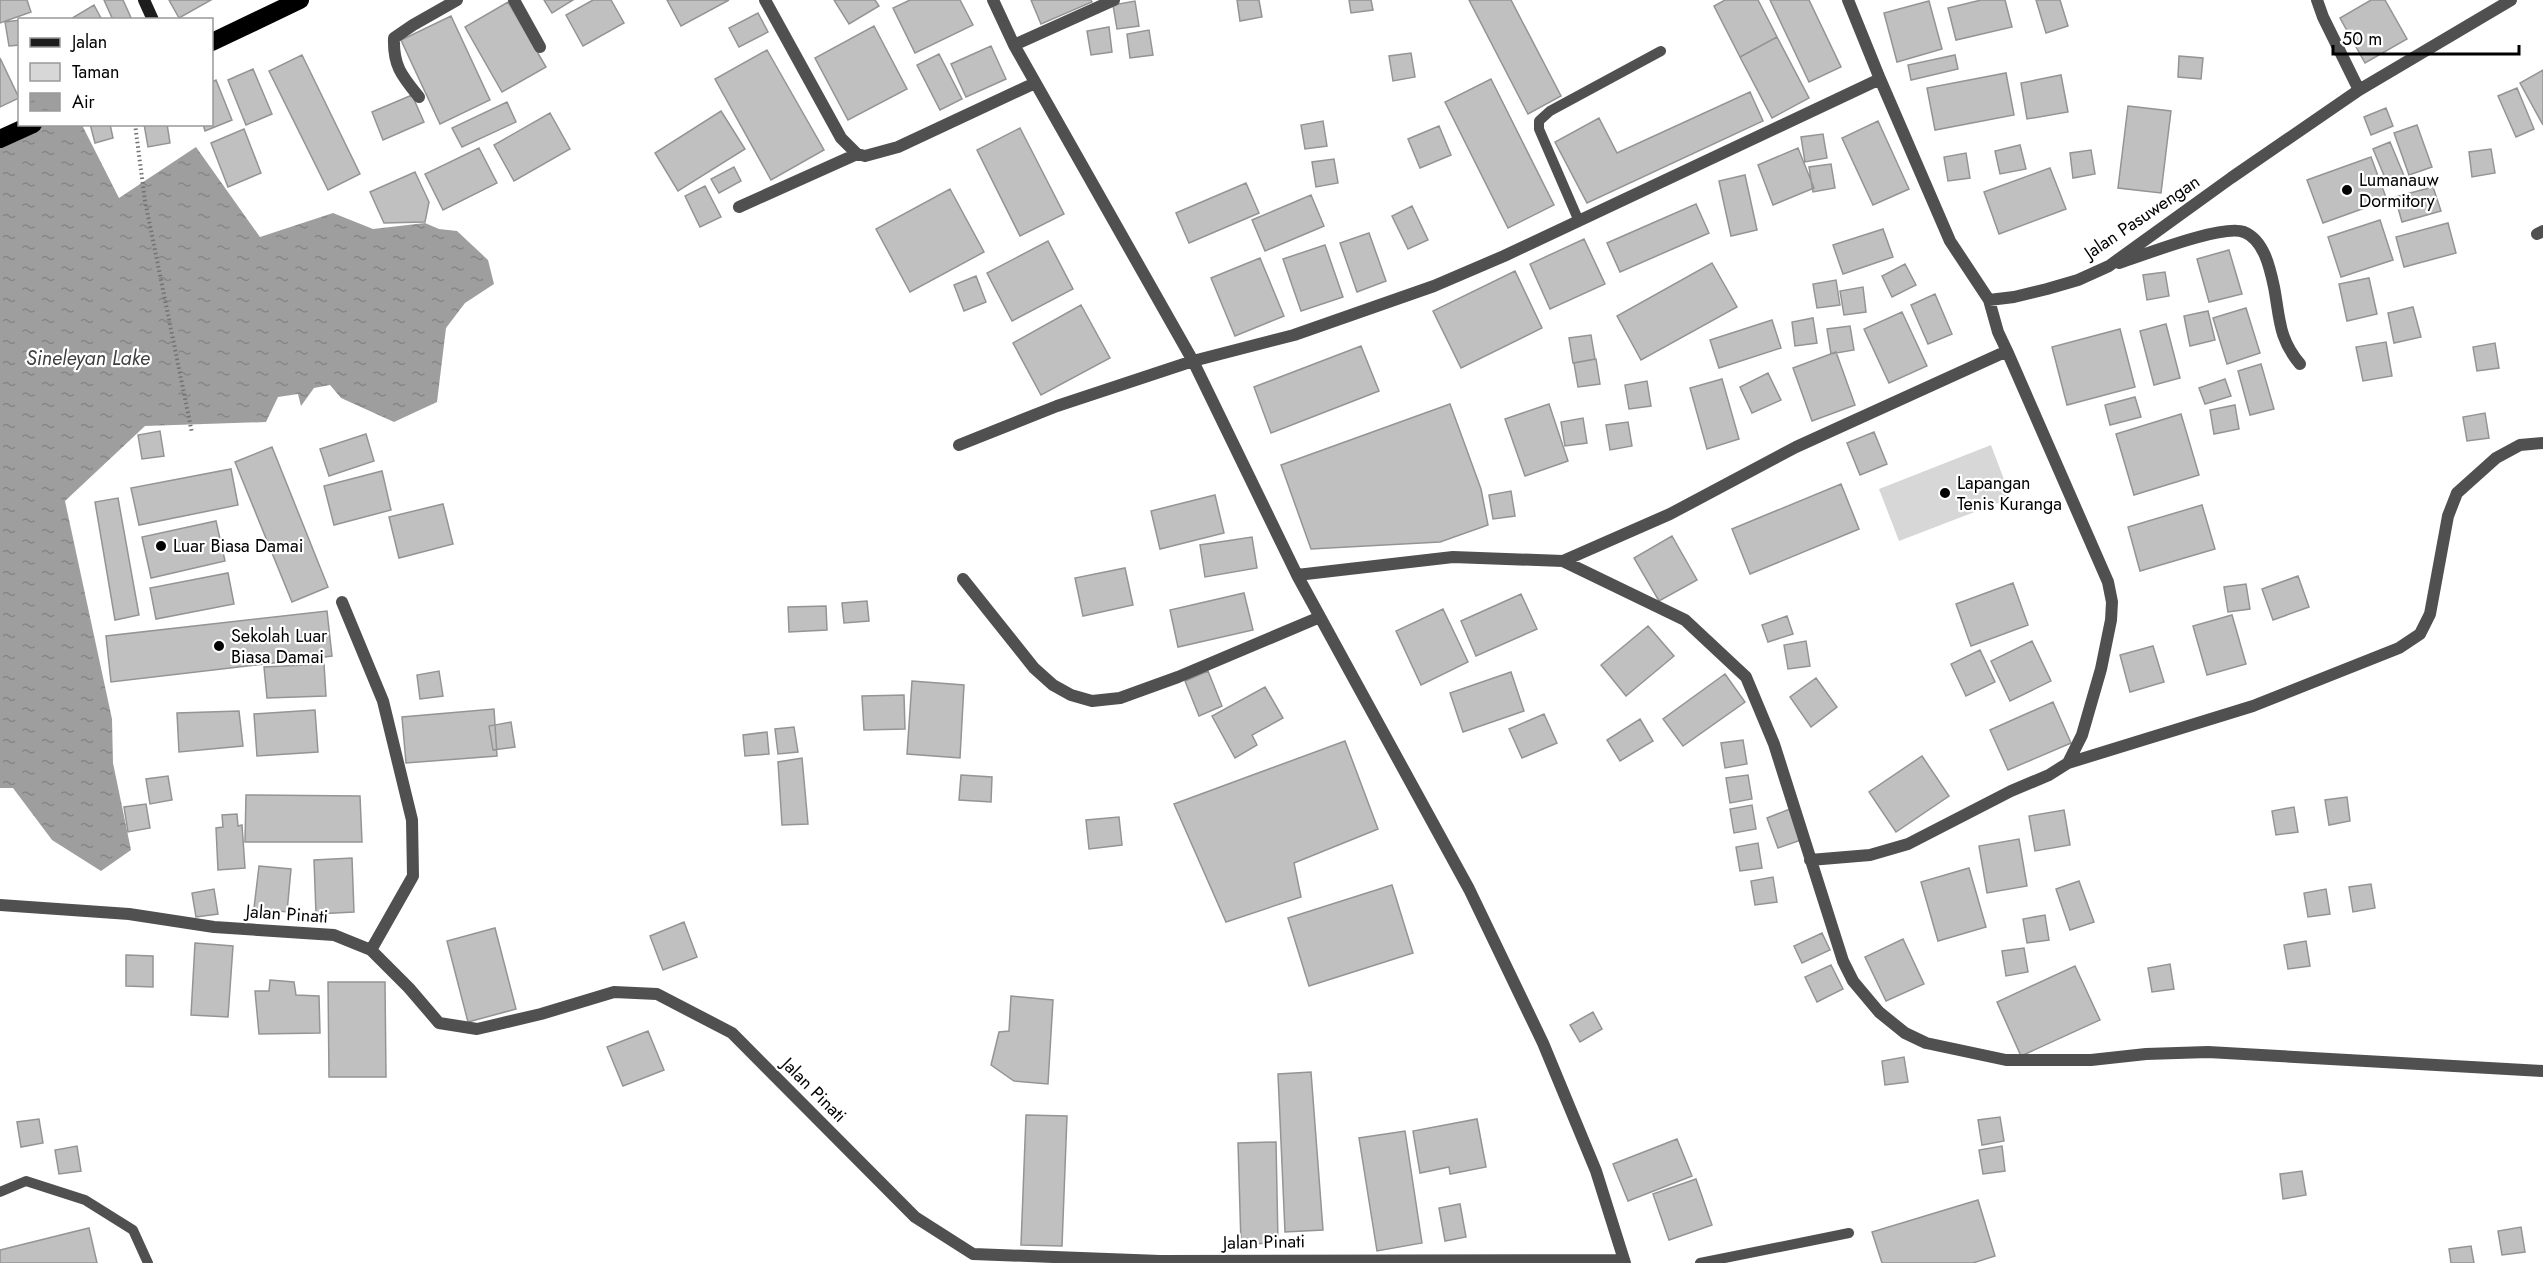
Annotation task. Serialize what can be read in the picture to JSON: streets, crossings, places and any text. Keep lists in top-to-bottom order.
{
  "streets": {
    "street": ["Jalan Pasuwengan", "Jalan Pinati"]
  },
  "water": ["Sineleyan Lake"],
  "places": [
    "Lumanauw Dormitory",
    "Lapangan Tenis Kuranga",
    "Luar Biasa Damai",
    "Sekolah Luar Biasa Damai"
  ],
  "legend": ["Jalan", "Taman", "Air"],
  "scale_bar": "50 m"
}
